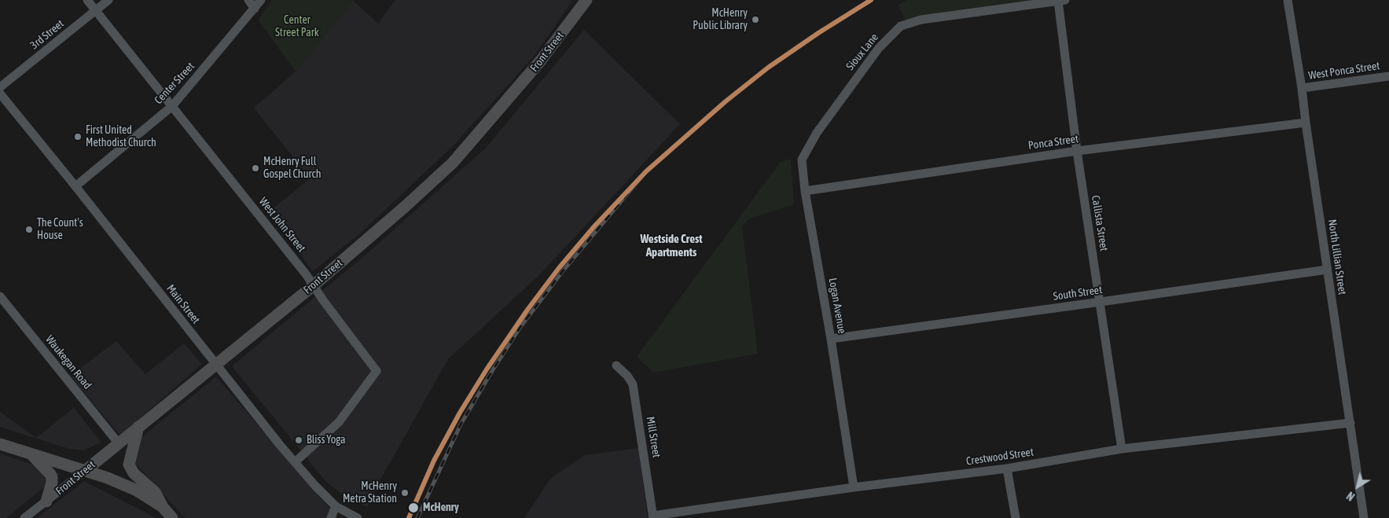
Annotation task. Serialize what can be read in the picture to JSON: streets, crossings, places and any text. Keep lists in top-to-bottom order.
{
  "streets": {
    "main road": ["Front Street"],
    "street": [
      "3rd Street",
      "Sioux Lane",
      "West Ponca Street",
      "Center Street",
      "Ponca Street",
      "Callista Street",
      "West John Street",
      "North Lillian Street",
      "South Street",
      "Main Street",
      "Logan Avenue",
      "Waukegan Road",
      "Mill Street",
      "Crestwood Street"
    ]
  },
  "crossings": [
    ["3rd Street", "West John Street"],
    ["Front Street", "West John Street"],
    ["Front Street", "Main Street"],
    ["Front Street", "Waukegan Road"],
    ["Sioux Lane", "Callista Street"],
    ["Sioux Lane", "Logan Avenue"],
    ["West Ponca Street", "North Lillian Street"],
    ["Center Street", "West John Street"],
    ["Center Street", "Main Street"],
    ["Ponca Street", "Callista Street"],
    ["Ponca Street", "North Lillian Street"],
    ["Ponca Street", "Logan Avenue"],
    ["Callista Street", "South Street"],
    ["Callista Street", "Crestwood Street"],
    ["West John Street", "Main Street"],
    ["North Lillian Street", "South Street"],
    ["North Lillian Street", "Crestwood Street"],
    ["South Street", "Logan Avenue"],
    ["Logan Avenue", "Crestwood Street"],
    ["Mill Street", "Crestwood Street"]
  ],
  "districts": ["Westside Crest Apartments"],
  "parks": ["Center Street Park"],
  "places": [
    "McHenry Public Library",
    "First United Methodist Church",
    "McHenry Full Gospel Church",
    "The Count's House",
    "Bliss Yoga",
    "McHenry Metra Station",
    "McHenry"
  ],
  "north": "bottom left"
}
